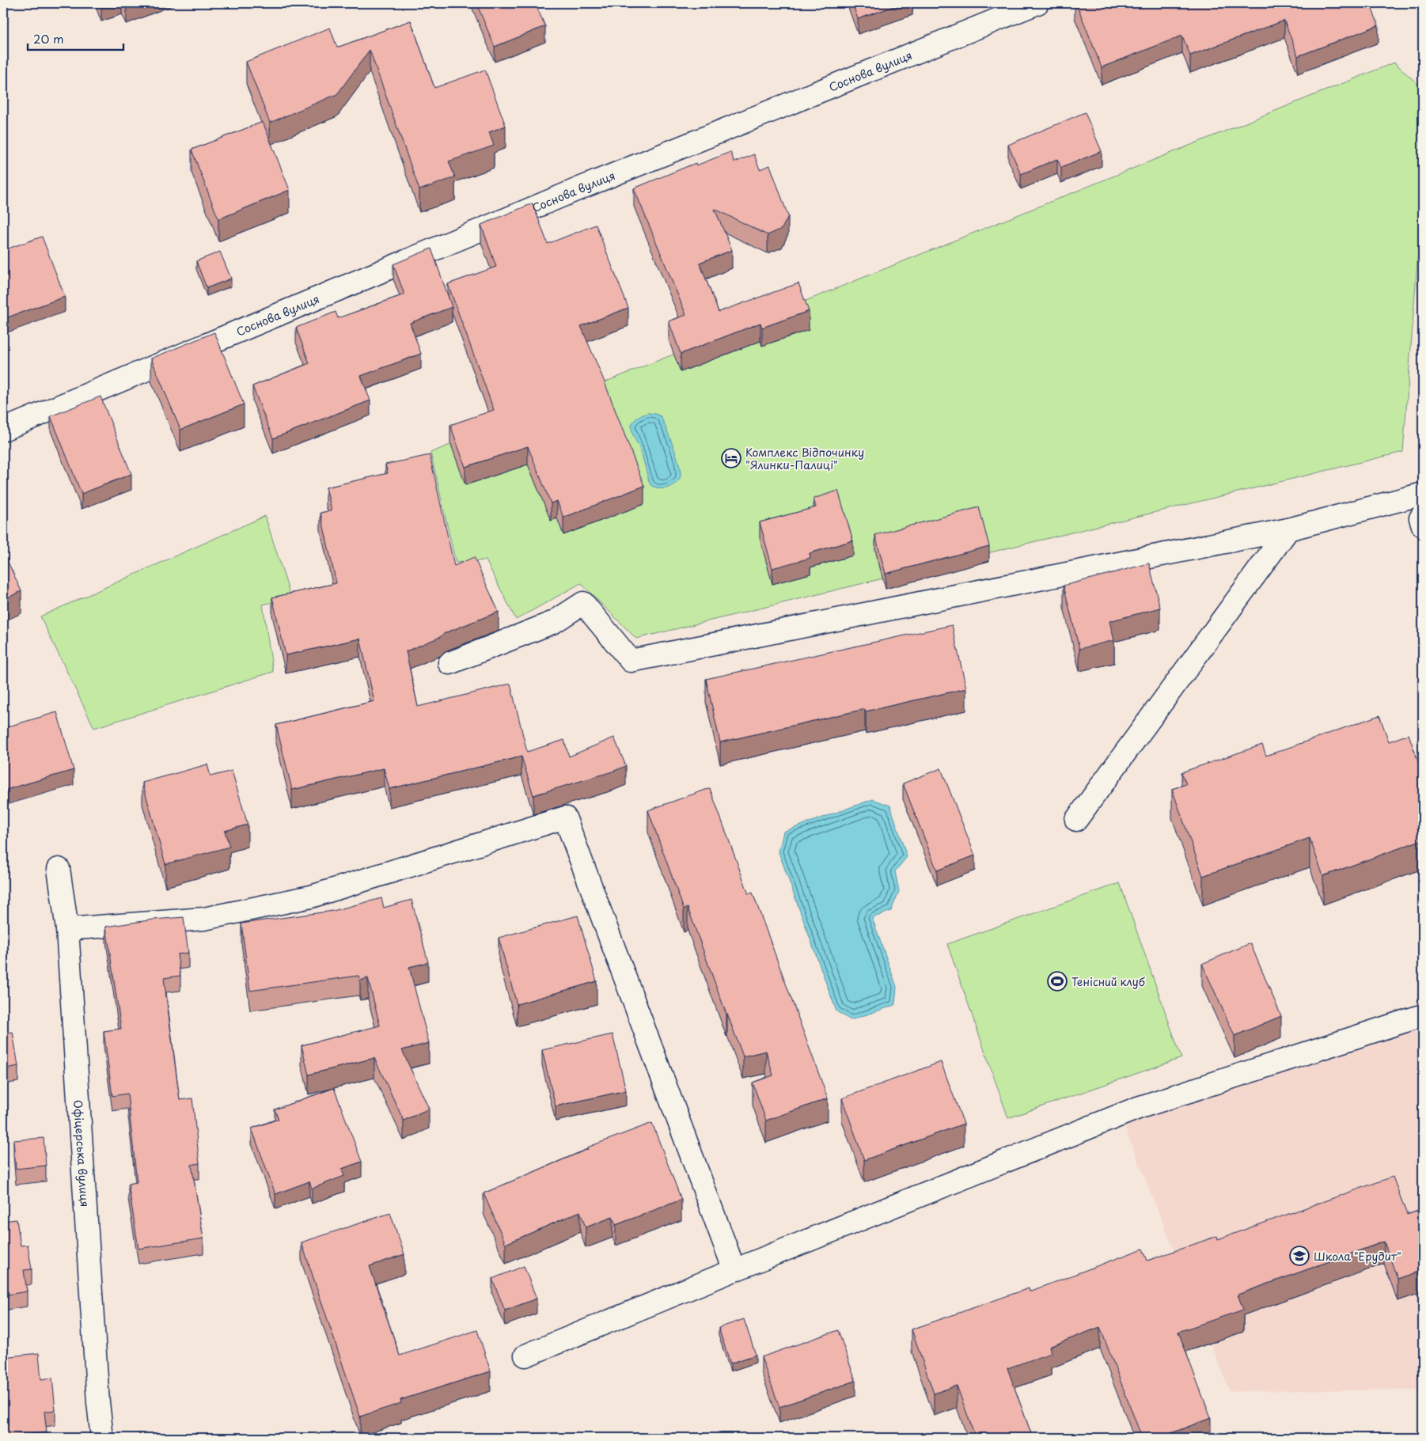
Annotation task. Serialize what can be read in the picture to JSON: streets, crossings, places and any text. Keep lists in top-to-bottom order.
{
  "streets": {
    "street": ["Соснова вулиця", "Офіцерська вулиця"]
  },
  "places": {
    "hotel": ["Комплекс Відпочинку \"Ялинки-Палиці\""],
    "sports": ["Тенісний клуб"],
    "school or university": ["Школа \"Ерудит\""]
  },
  "scale_bar": "20 m"
}
